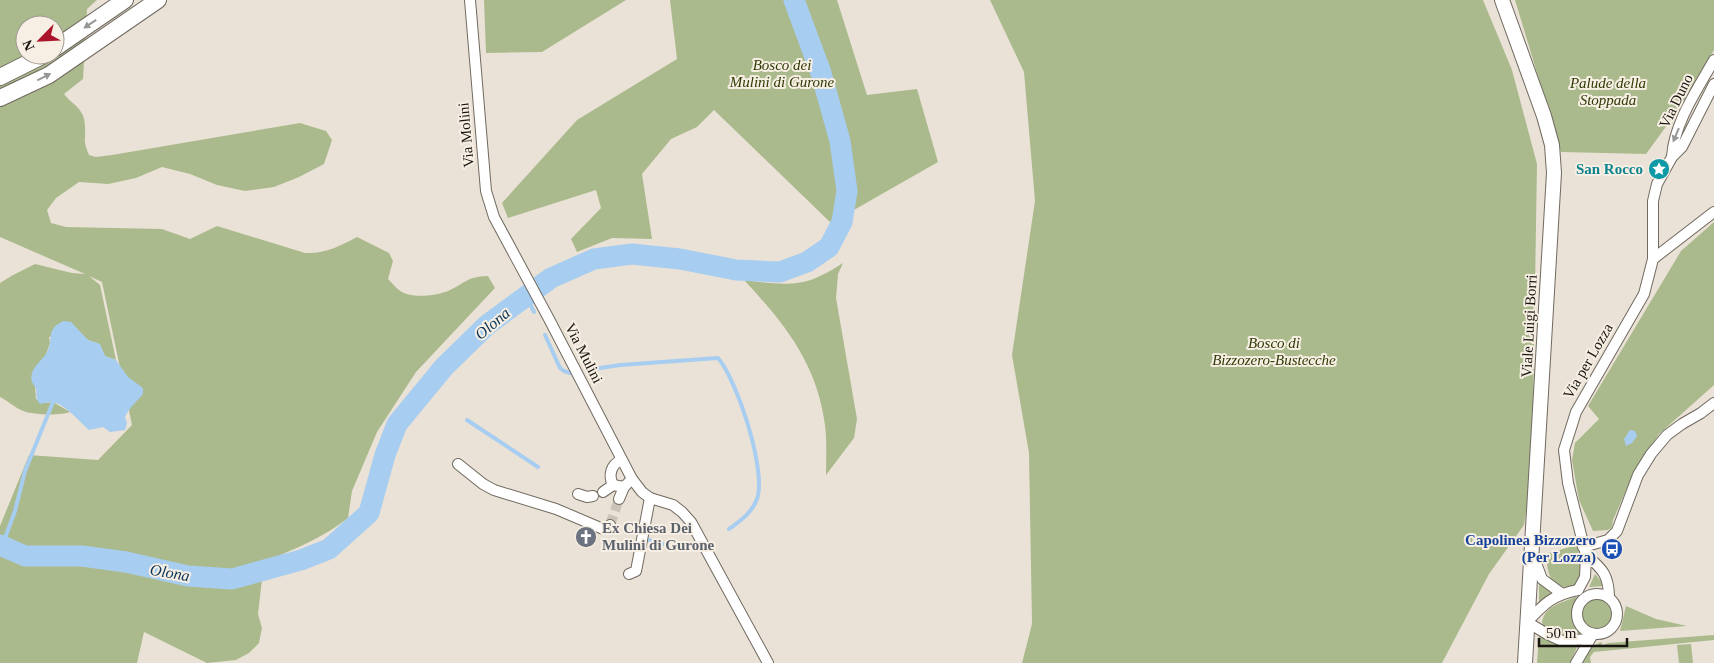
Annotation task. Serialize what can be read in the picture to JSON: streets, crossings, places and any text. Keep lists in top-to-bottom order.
{
  "streets": {
    "main road": ["Viale Luigi Borri"],
    "street": [
      "Via Duno",
      "Via Molini",
      "Via Mulini",
      "Via per Lozza"
    ]
  },
  "crossings": [
    ["Via Duno", "Via per Lozza"],
    ["Via Molini", "Via Mulini"]
  ],
  "water": ["Olona"],
  "parks": ["Bosco dei Mulini di Gurone", "Palude della Stoppada", "Bosco di Bizzozero-Bustecche"],
  "places": {
    "place": ["San Rocco"],
    "church": ["Ex Chiesa Dei Mulini di Gurone"],
    "bus stop": ["Capolinea Bizzozero (Per Lozza)"]
  },
  "scale_bar": "50 m",
  "north": "bottom left"
}
